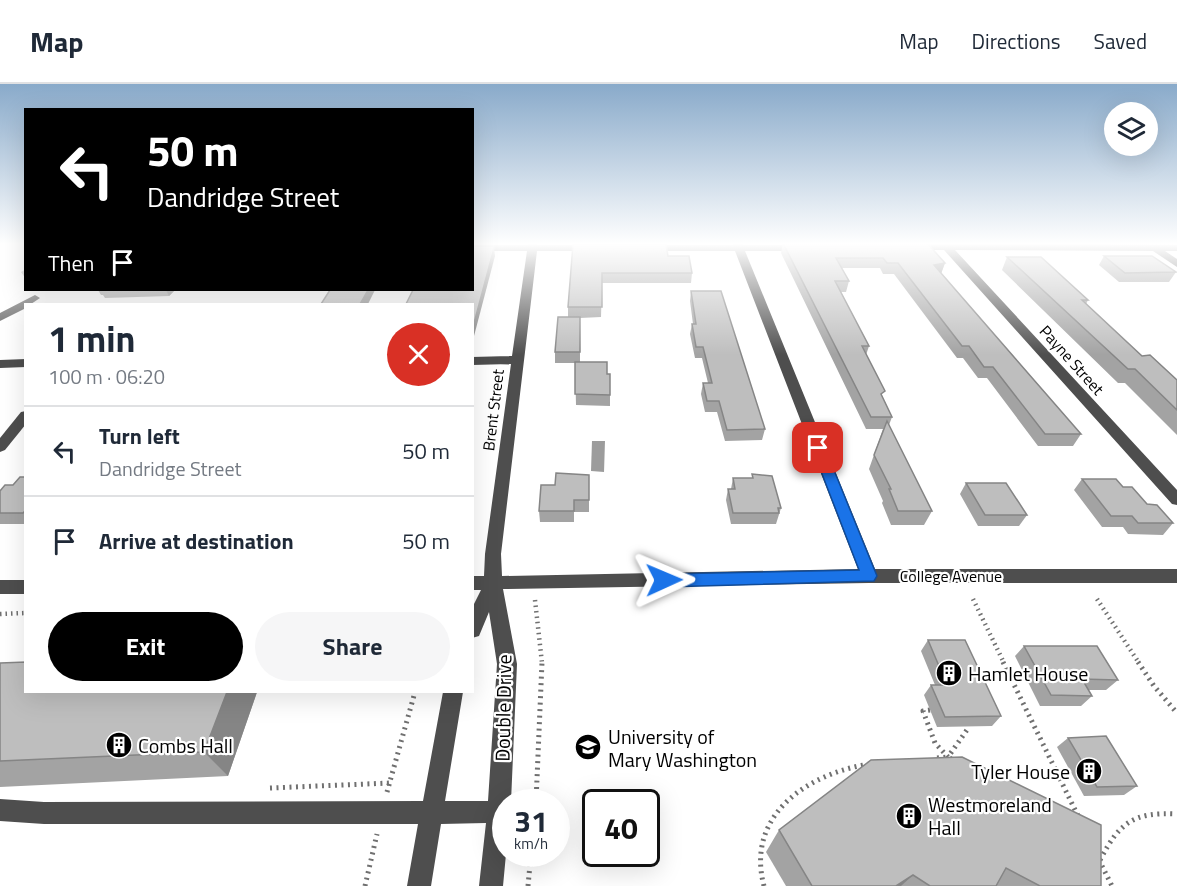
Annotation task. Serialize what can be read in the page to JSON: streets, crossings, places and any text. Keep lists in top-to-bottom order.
{
  "streets": {
    "street": [
      "Payne Street",
      "Brent Street",
      "College Avenue",
      "Double Drive"
    ]
  },
  "crossings": [
    ["Brent Street", "College Avenue"],
    ["Brent Street", "Double Drive"],
    ["College Avenue", "Double Drive"]
  ],
  "places": {
    "building": [
      "Hamlet House",
      "Combs Hall",
      "Tyler House",
      "Westmoreland Hall"
    ],
    "school or university": ["University of Mary Washington"]
  },
  "page": {
    "header": "Map",
    "nav": ["Map", "Directions", "Saved"],
    "turn": ["50 m", "Dandridge Street"],
    "then": "Then",
    "heading": ["1 min", "100 m · 06:20"],
    "list": [
      {
        "name": "Turn left",
        "note": "Dandridge Street",
        "value": "50 m"
      },
      {
        "name": "Arrive at destination",
        "value": "50 m"
      }
    ],
    "buttons": ["Exit", "Share"],
    "speed": "31 km/h",
    "limit": "40"
  }
}
